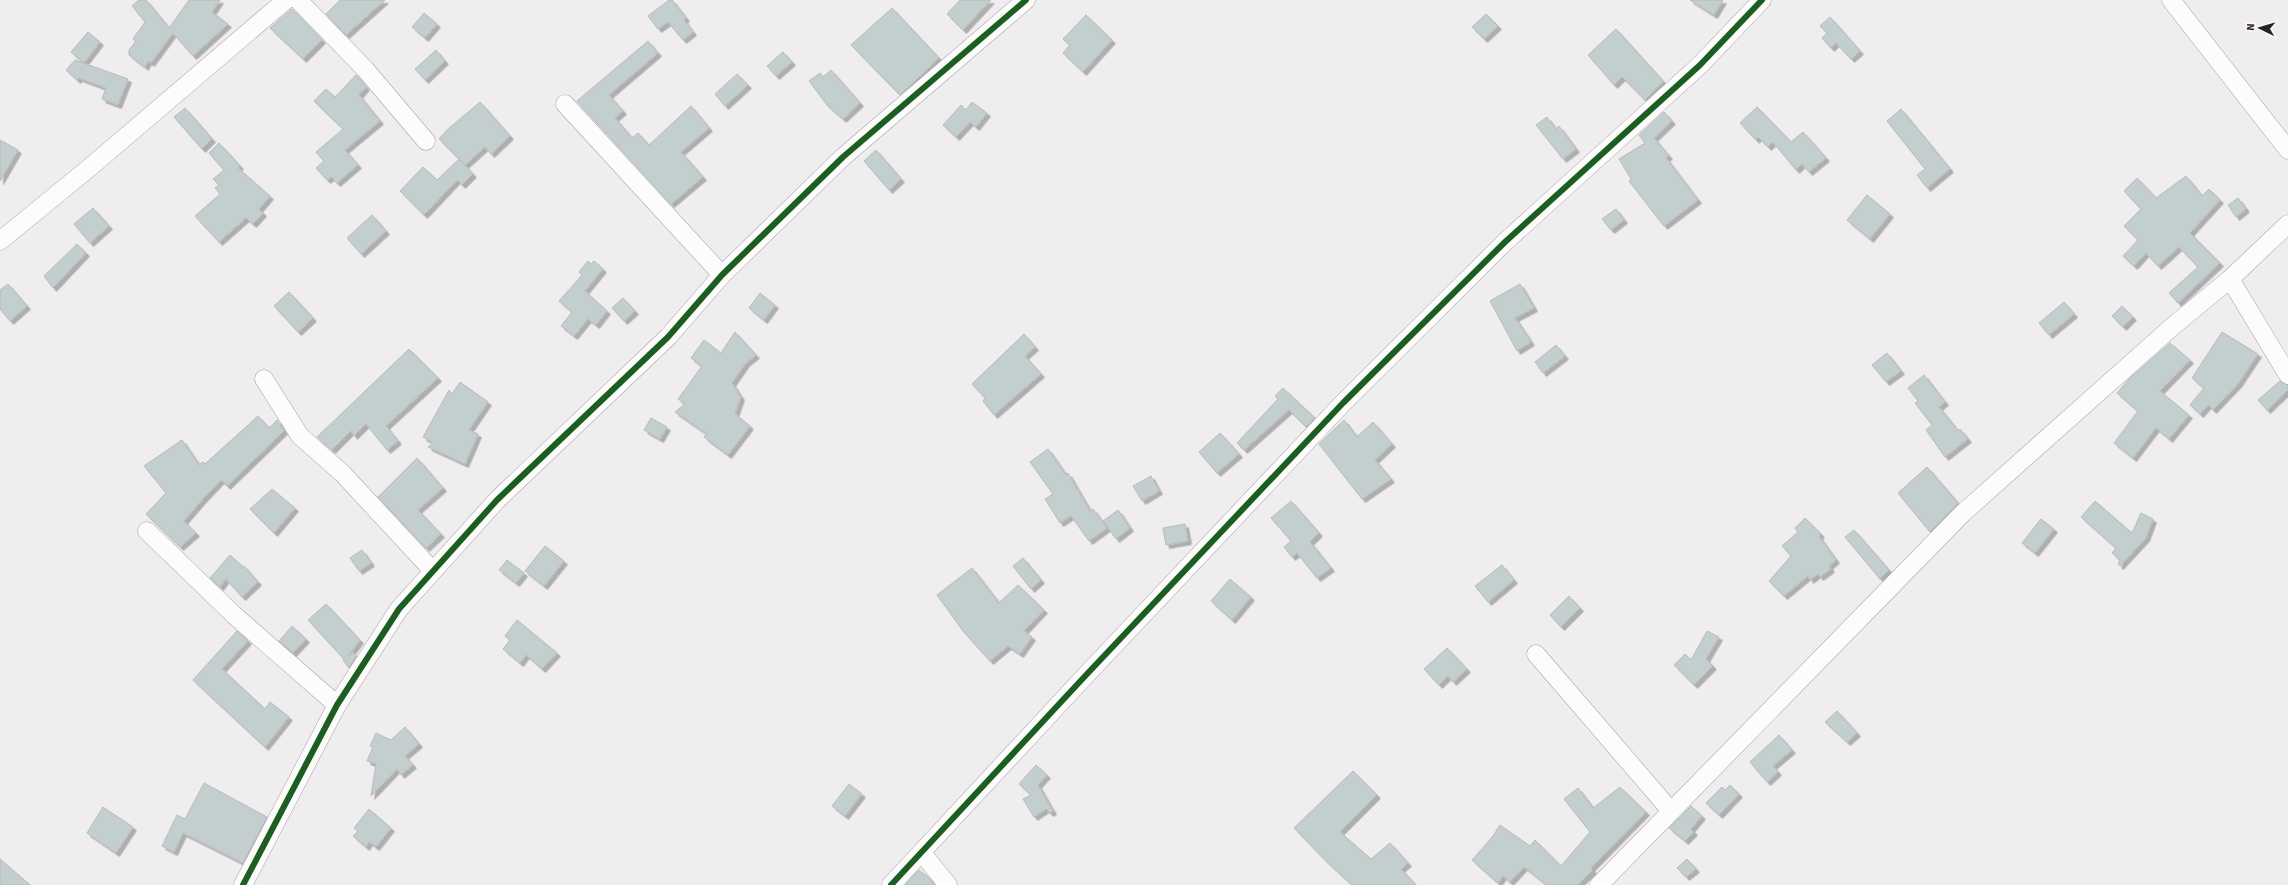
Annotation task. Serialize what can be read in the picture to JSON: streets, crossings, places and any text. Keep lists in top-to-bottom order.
{
  "north": "left"
}
